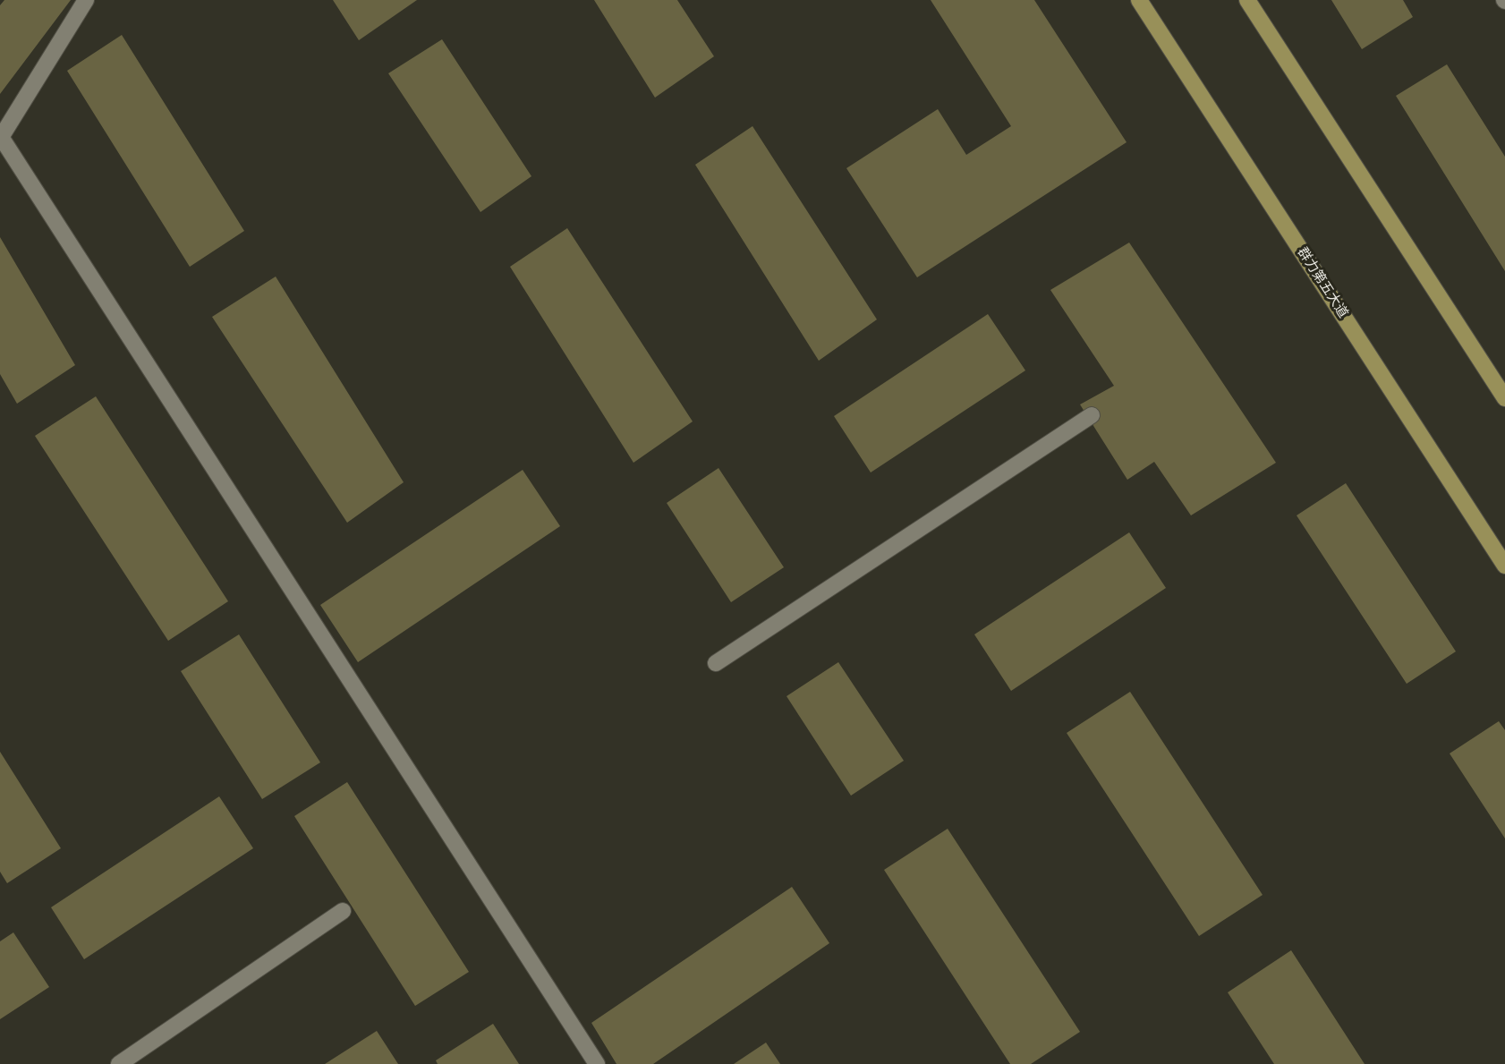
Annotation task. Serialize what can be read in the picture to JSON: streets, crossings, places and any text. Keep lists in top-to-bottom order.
{
  "streets": {
    "main road": ["群力第五大道"]
  }
}
